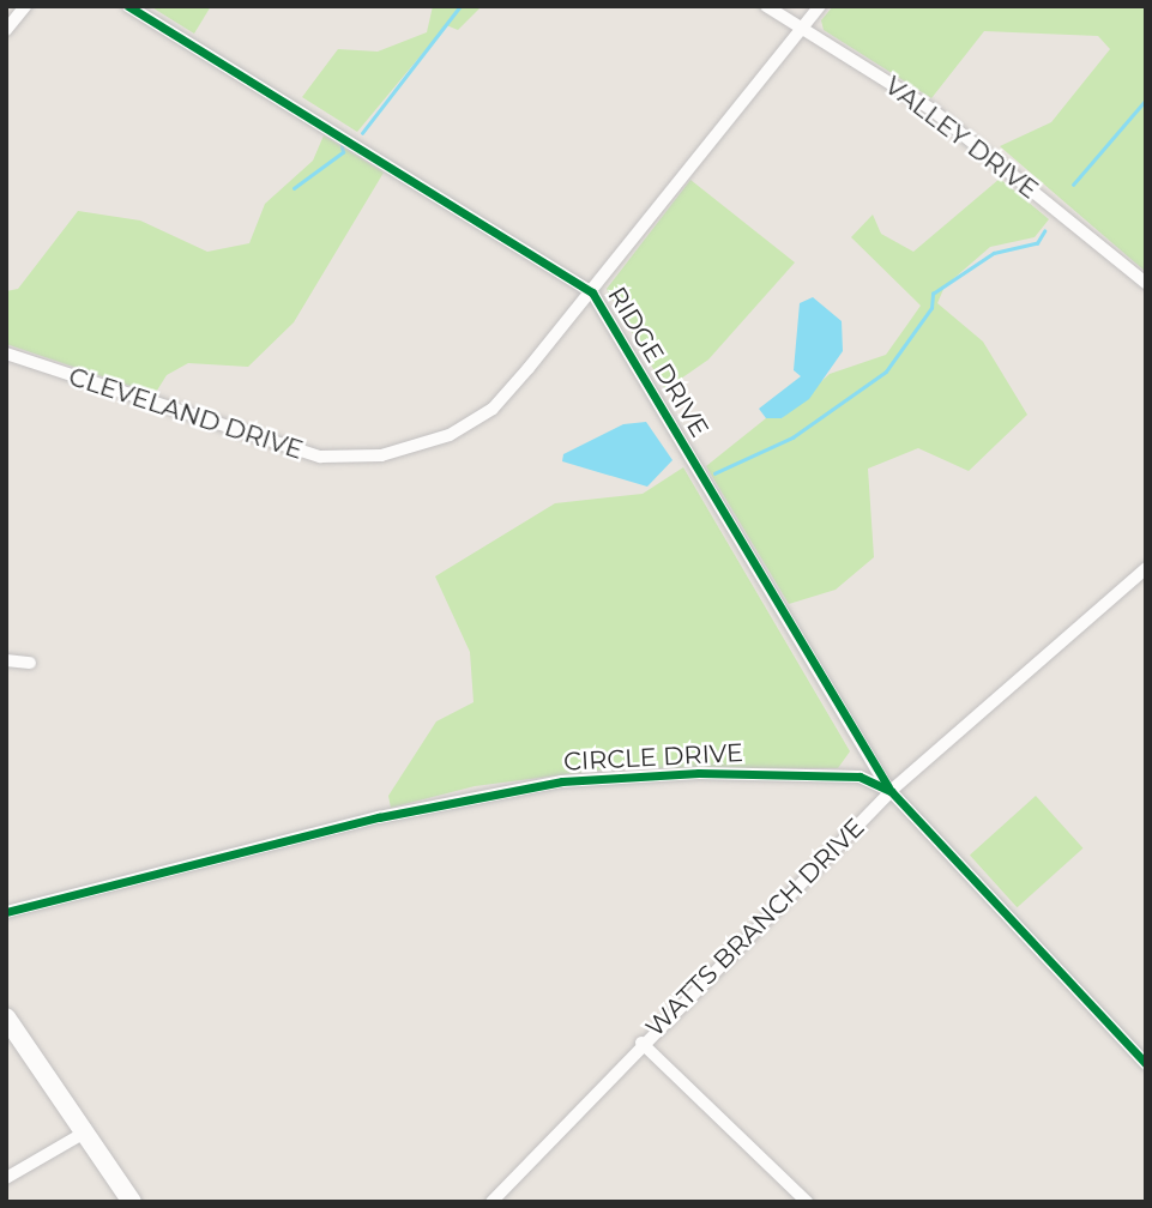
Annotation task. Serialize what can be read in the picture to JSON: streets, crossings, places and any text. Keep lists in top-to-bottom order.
{
  "streets": {
    "street": [
      "VALLEY DRIVE",
      "RIDGE DRIVE",
      "CLEVELAND DRIVE",
      "CIRCLE DRIVE",
      "WATTS BRANCH DRIVE"
    ]
  },
  "crossings": [
    ["VALLEY DRIVE", "CLEVELAND DRIVE"],
    ["RIDGE DRIVE", "CLEVELAND DRIVE"],
    ["RIDGE DRIVE", "CIRCLE DRIVE"],
    ["RIDGE DRIVE", "WATTS BRANCH DRIVE"],
    ["CIRCLE DRIVE", "WATTS BRANCH DRIVE"]
  ]
}
